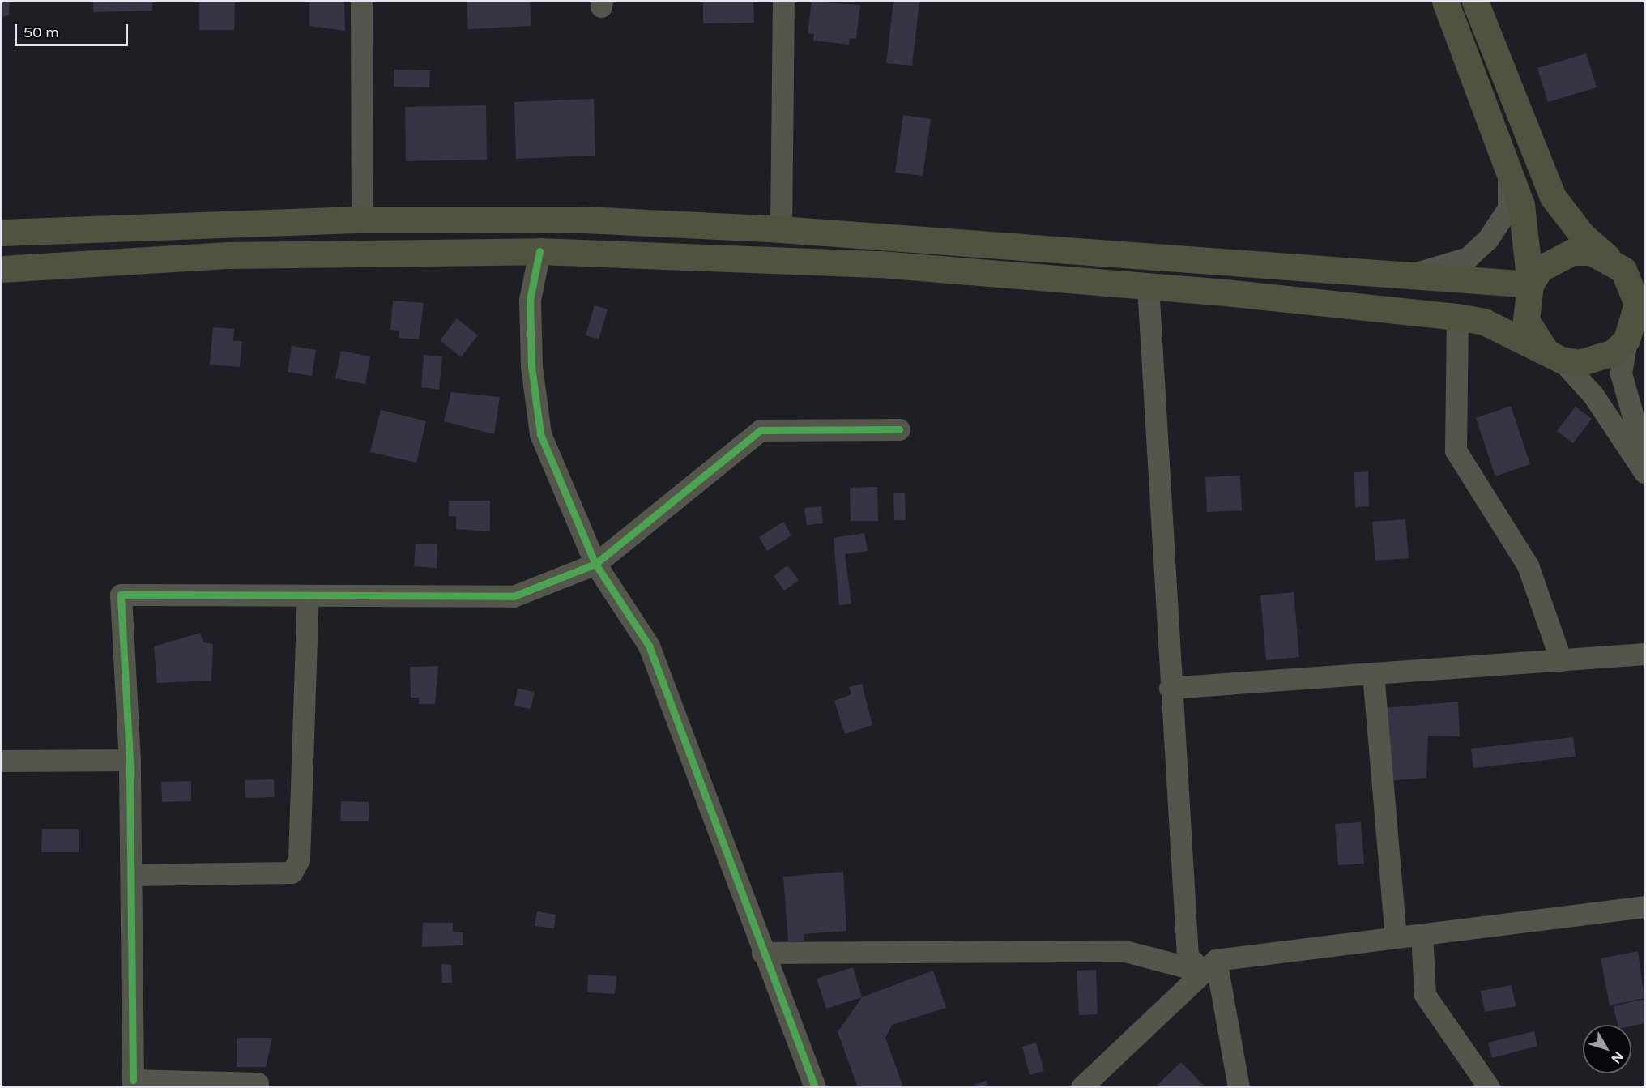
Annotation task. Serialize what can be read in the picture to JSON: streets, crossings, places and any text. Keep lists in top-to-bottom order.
{
  "scale_bar": "50 m",
  "north": "bottom right"
}
